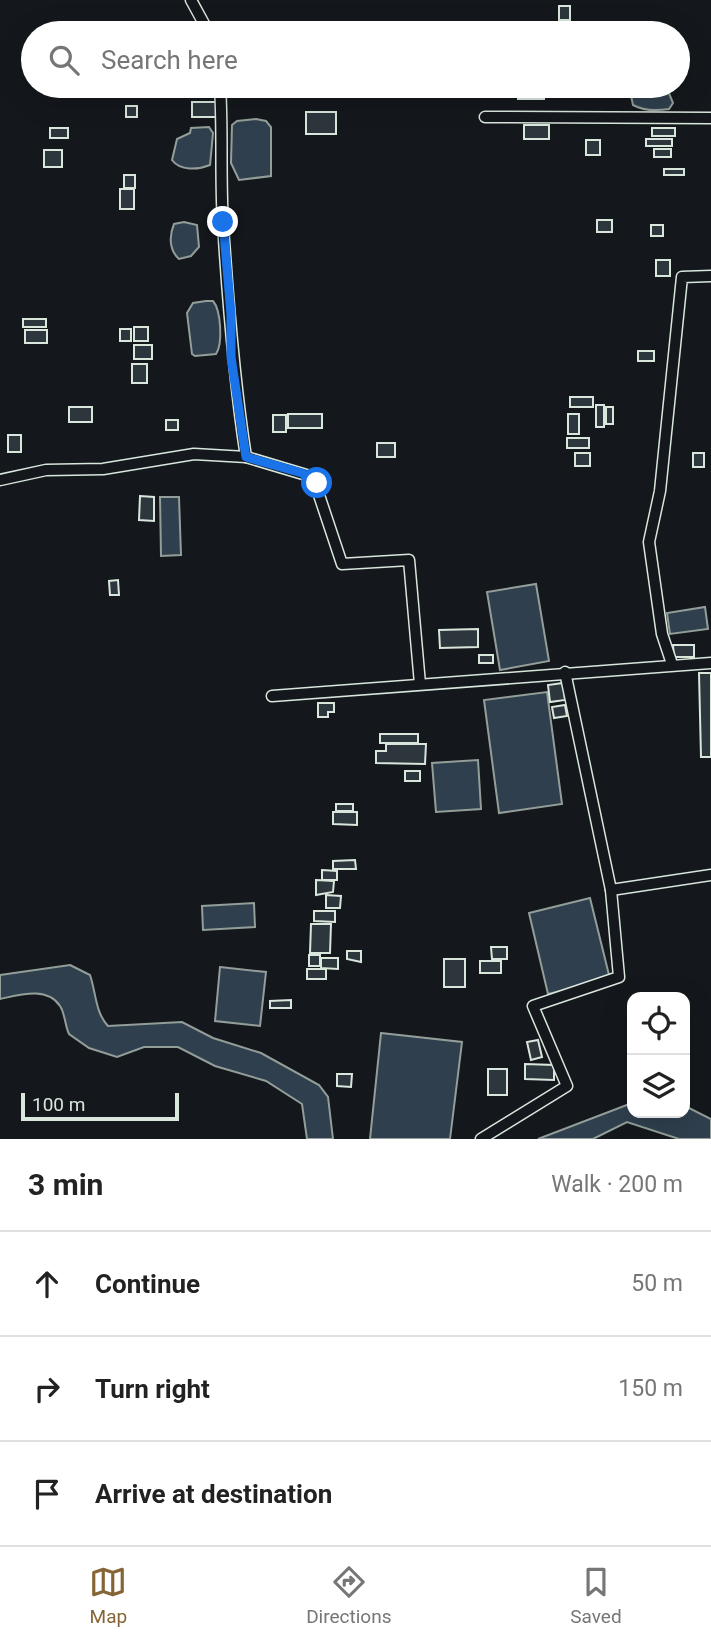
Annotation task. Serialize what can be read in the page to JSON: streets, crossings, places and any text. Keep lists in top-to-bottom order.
{
  "scale_bar": "100 m",
  "page": {
    "search": "Search here",
    "scale": "100 m",
    "heading": ["3 min", "Walk · 200 m"],
    "list": [
      ["Continue", "50 m"],
      ["Turn right", "150 m"],
      "Arrive at destination"
    ],
    "nav": ["Map", "Directions", "Saved"]
  }
}
